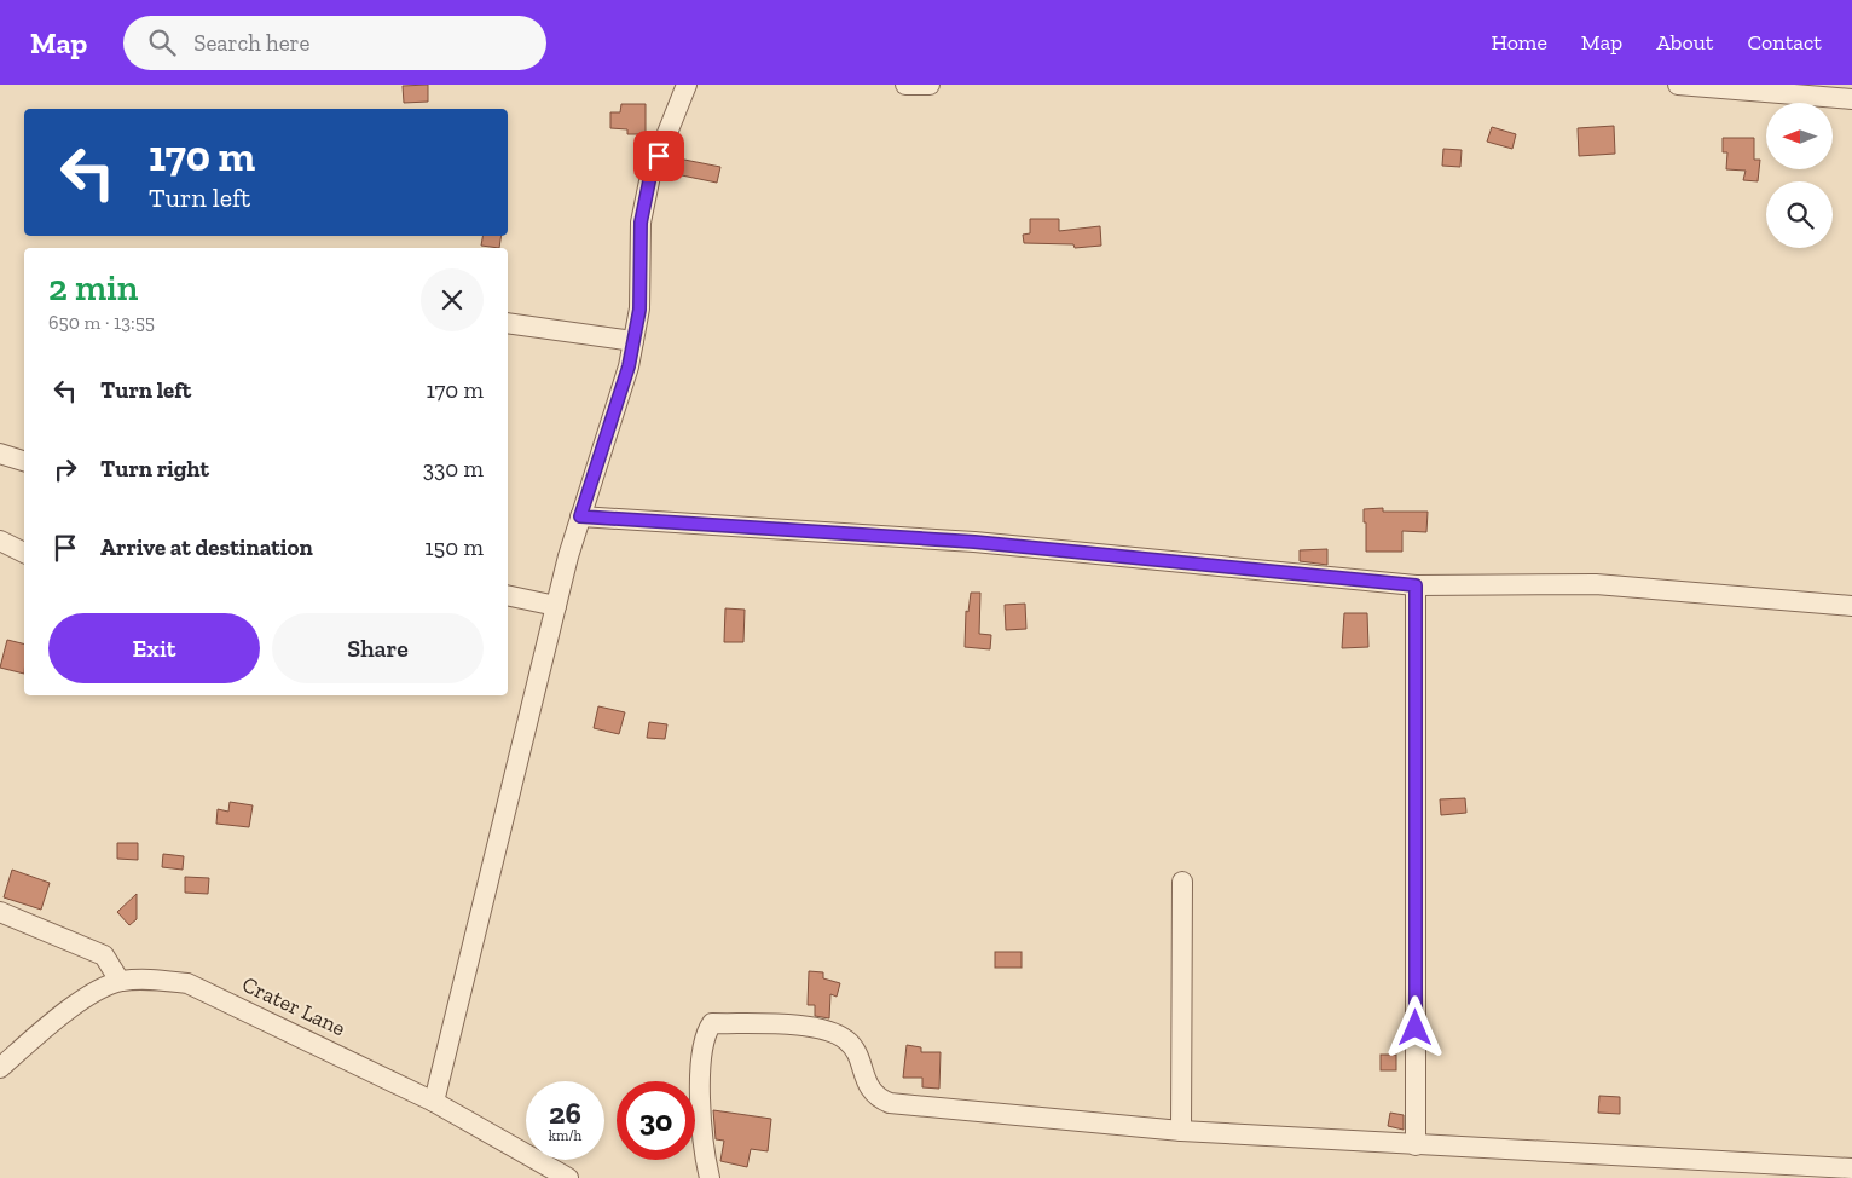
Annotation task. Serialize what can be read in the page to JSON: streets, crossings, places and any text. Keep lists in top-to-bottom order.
{
  "streets": {
    "street": ["Crater Lane"]
  },
  "north": "left",
  "page": {
    "header": "Map",
    "search": "Search here",
    "nav": [
      "Home",
      "Map",
      "About",
      "Contact"
    ],
    "turn": ["170 m", "Turn left"],
    "heading": ["2 min", "650 m · 13:55"],
    "list": [
      {
        "name": "Turn left",
        "value": "170 m"
      },
      {
        "name": "Turn right",
        "value": "330 m"
      },
      {
        "name": "Arrive at destination",
        "value": "150 m"
      }
    ],
    "buttons": ["Exit", "Share"],
    "speed": "26 km/h",
    "limit": "30"
  }
}
